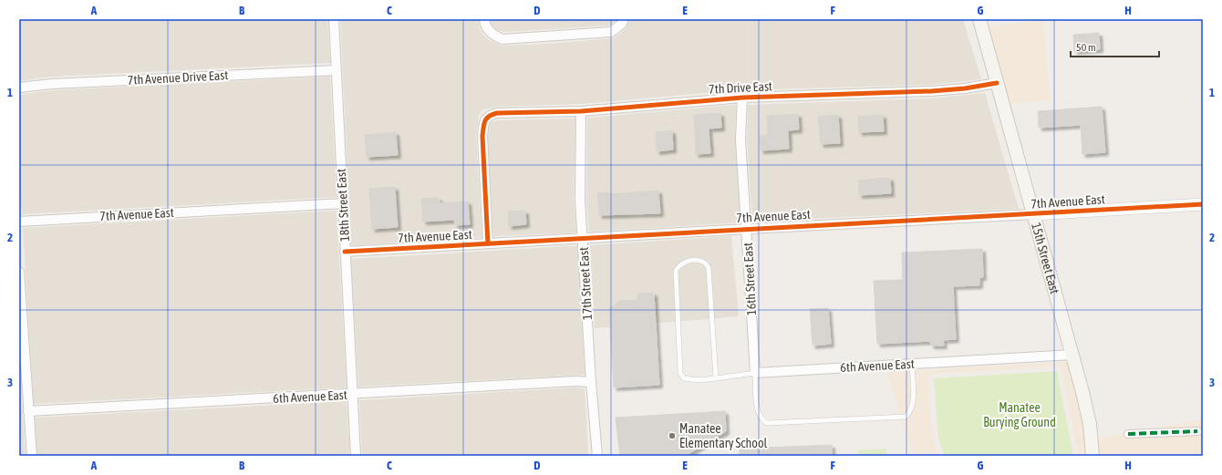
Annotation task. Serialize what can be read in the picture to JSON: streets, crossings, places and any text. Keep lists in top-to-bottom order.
{
  "streets": {
    "main road": ["15th Street East"],
    "street": [
      "7th Avenue Drive East",
      "7th Drive East",
      "7th Avenue East",
      "18th Street East",
      "16th Street East",
      "17th Street East",
      "6th Avenue East"
    ]
  },
  "crossings": [
    ["7th Avenue Drive East", "18th Street East"],
    ["7th Drive East", "7th Avenue East"],
    ["7th Drive East", "15th Street East"],
    ["7th Drive East", "16th Street East"],
    ["7th Drive East", "17th Street East"],
    ["7th Avenue East", "18th Street East"],
    ["7th Avenue East", "15th Street East"],
    ["7th Avenue East", "16th Street East"],
    ["7th Avenue East", "17th Street East"],
    ["18th Street East", "6th Avenue East"],
    ["15th Street East", "6th Avenue East"],
    ["16th Street East", "6th Avenue East"],
    ["17th Street East", "6th Avenue East"]
  ],
  "parks": ["Manatee Burying Ground"],
  "places": ["Manatee Elementary School"],
  "scale_bar": "50 m",
  "grid": {
    "columns": [
      "A",
      "B",
      "C",
      "D",
      "E",
      "F",
      "G",
      "H"
    ],
    "rows": ["1", "2", "3"]
  }
}
